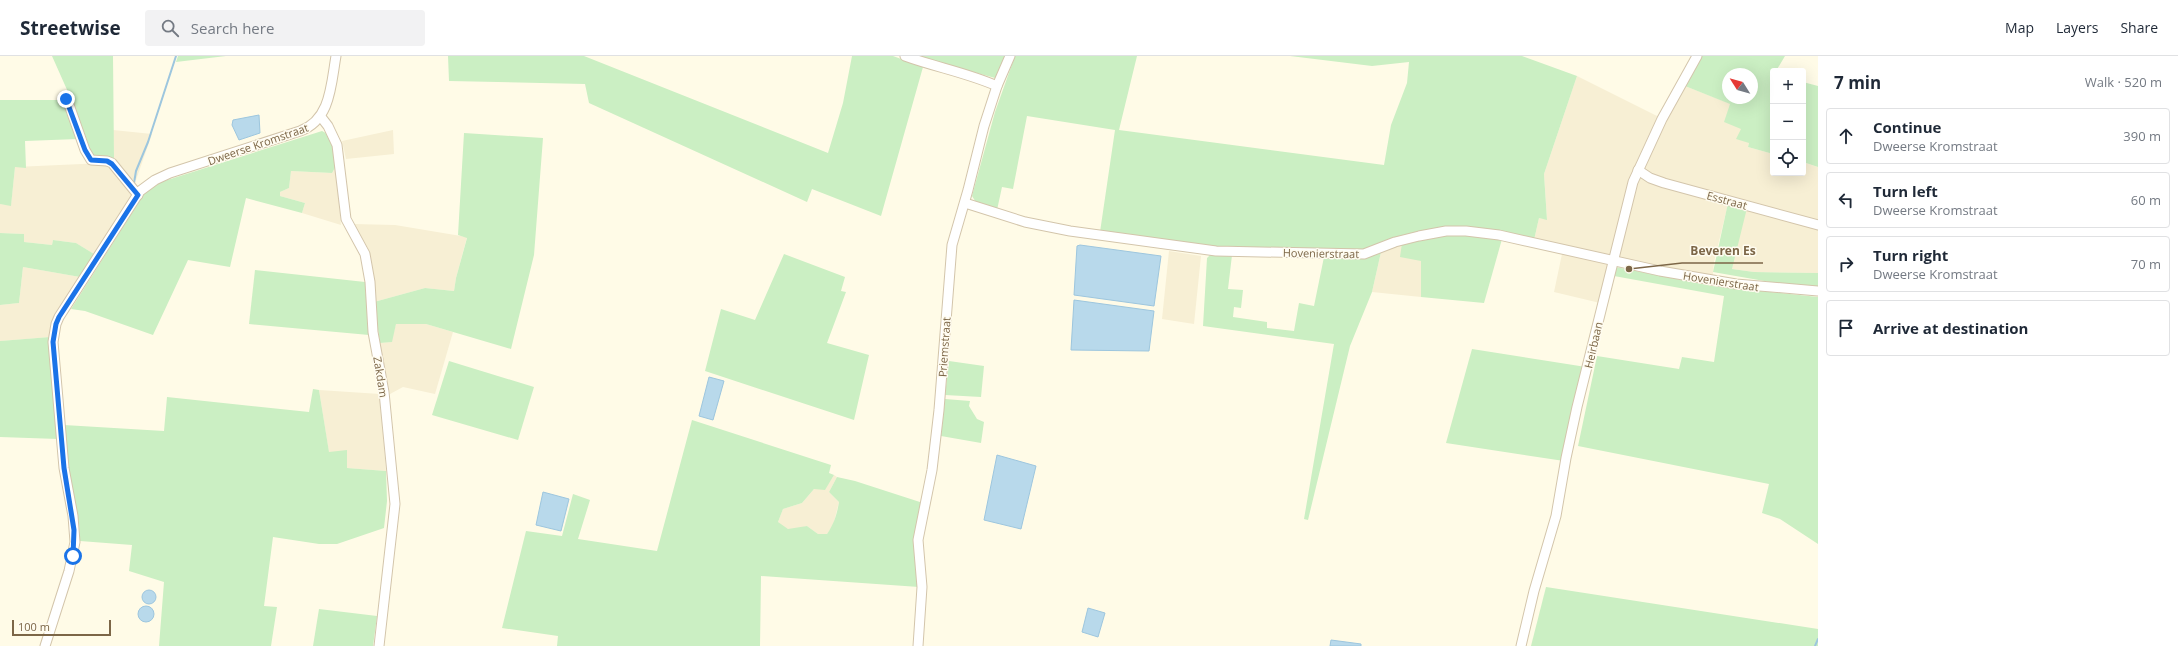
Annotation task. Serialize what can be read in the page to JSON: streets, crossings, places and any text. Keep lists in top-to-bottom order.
{
  "streets": {
    "street": [
      "Dweerse Kromstraat",
      "Esstraat",
      "Hovenierstraat",
      "Heirbaan",
      "Priemstraat",
      "Zakdam"
    ]
  },
  "crossings": [
    ["Dweerse Kromstraat", "Zakdam"],
    ["Esstraat", "Heirbaan"],
    ["Hovenierstraat", "Heirbaan"],
    ["Hovenierstraat", "Priemstraat"]
  ],
  "places": ["Beveren Es"],
  "scale_bar": "100 m",
  "north": "top left",
  "page": {
    "header": "Streetwise",
    "search": "Search here",
    "nav": ["Map", "Layers", "Share"],
    "heading": ["7 min", "Walk · 520 m"],
    "map_buttons": ["+", "−"],
    "list": [
      ["Continue", "Dweerse Kromstraat", "390 m"],
      ["Turn left", "Dweerse Kromstraat", "60 m"],
      ["Turn right", "Dweerse Kromstraat", "70 m"],
      "Arrive at destination"
    ],
    "scale": "100 m"
  }
}
